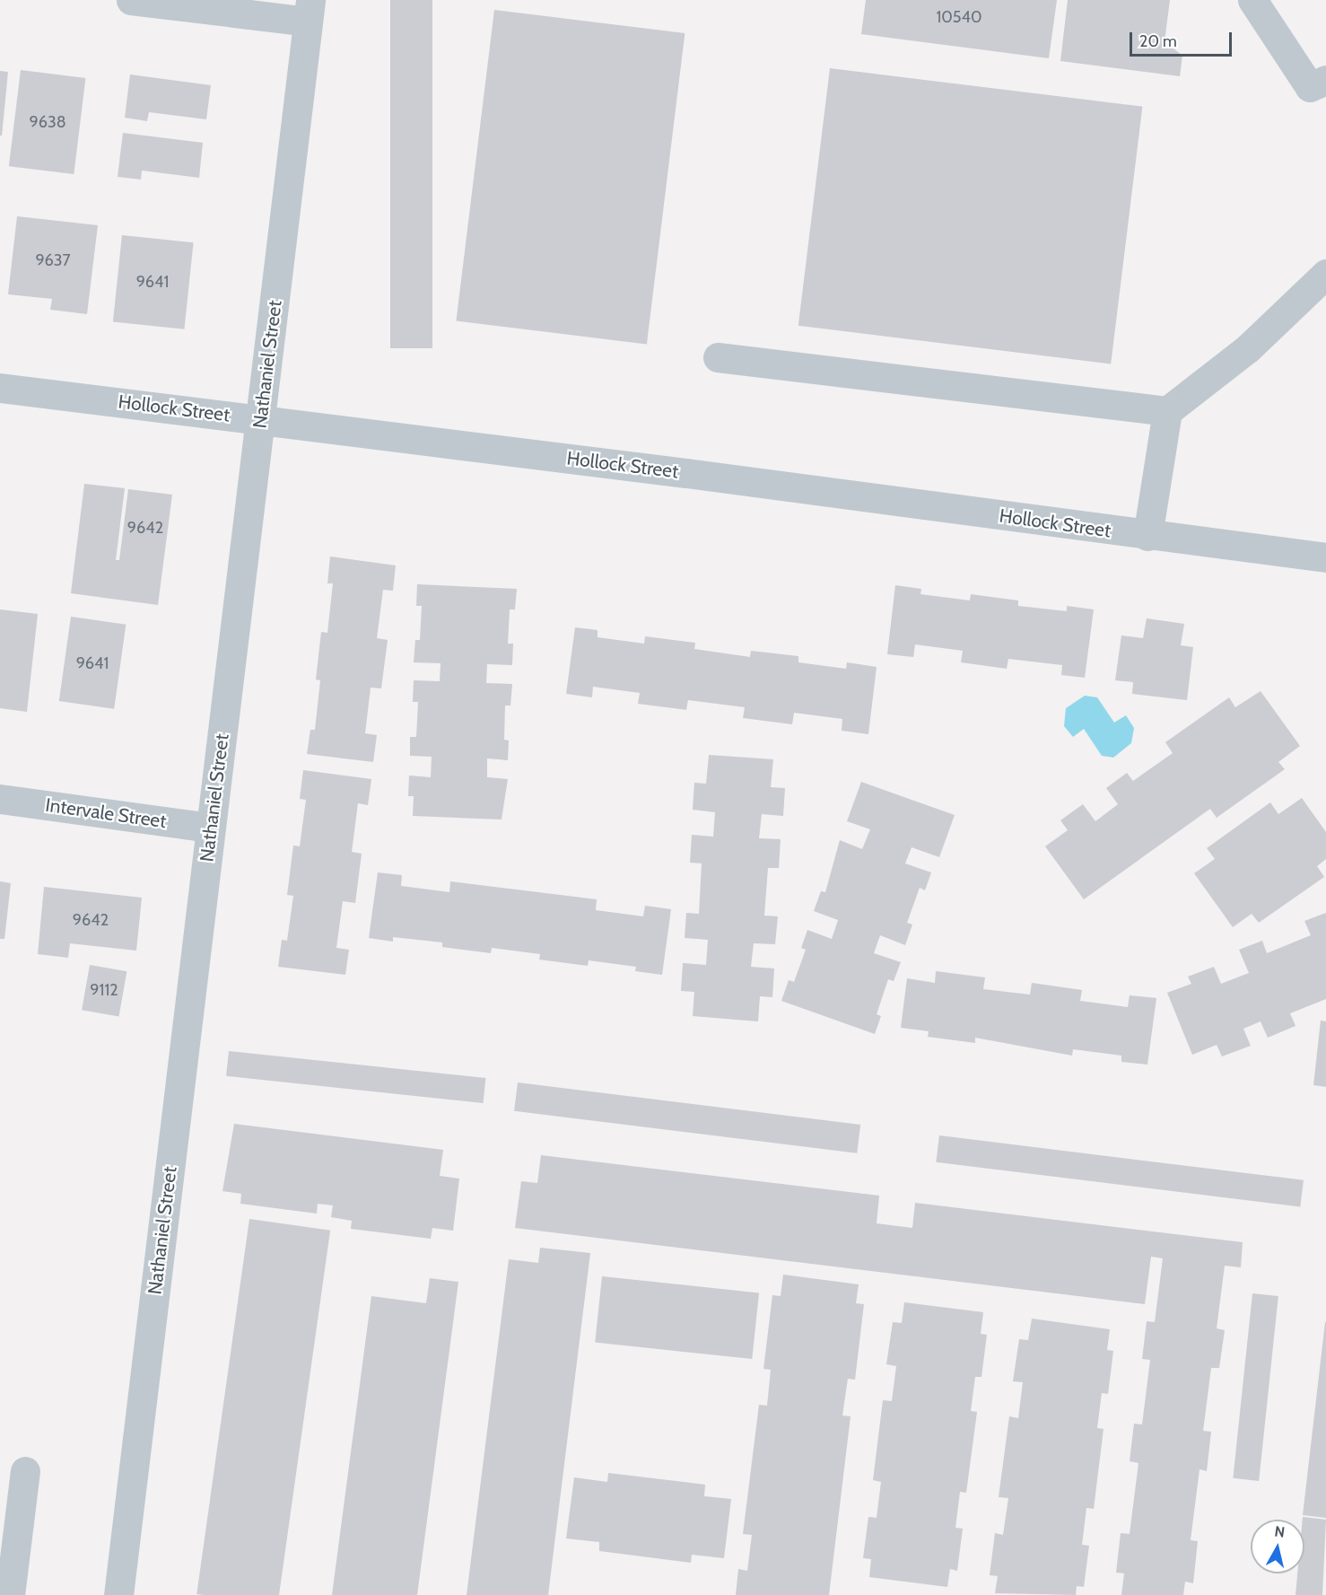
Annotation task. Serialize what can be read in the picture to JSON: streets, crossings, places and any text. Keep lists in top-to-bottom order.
{
  "streets": {
    "street": ["Nathaniel Street", "Hollock Street", "Intervale Street"]
  },
  "crossings": [
    ["Nathaniel Street", "Hollock Street"],
    ["Nathaniel Street", "Intervale Street"]
  ],
  "house_numbers": [
    "10540",
    "9638",
    "9637",
    "9641",
    "9642",
    "9641",
    "9642",
    "9112"
  ],
  "scale_bar": "20 m",
  "north": "top"
}
